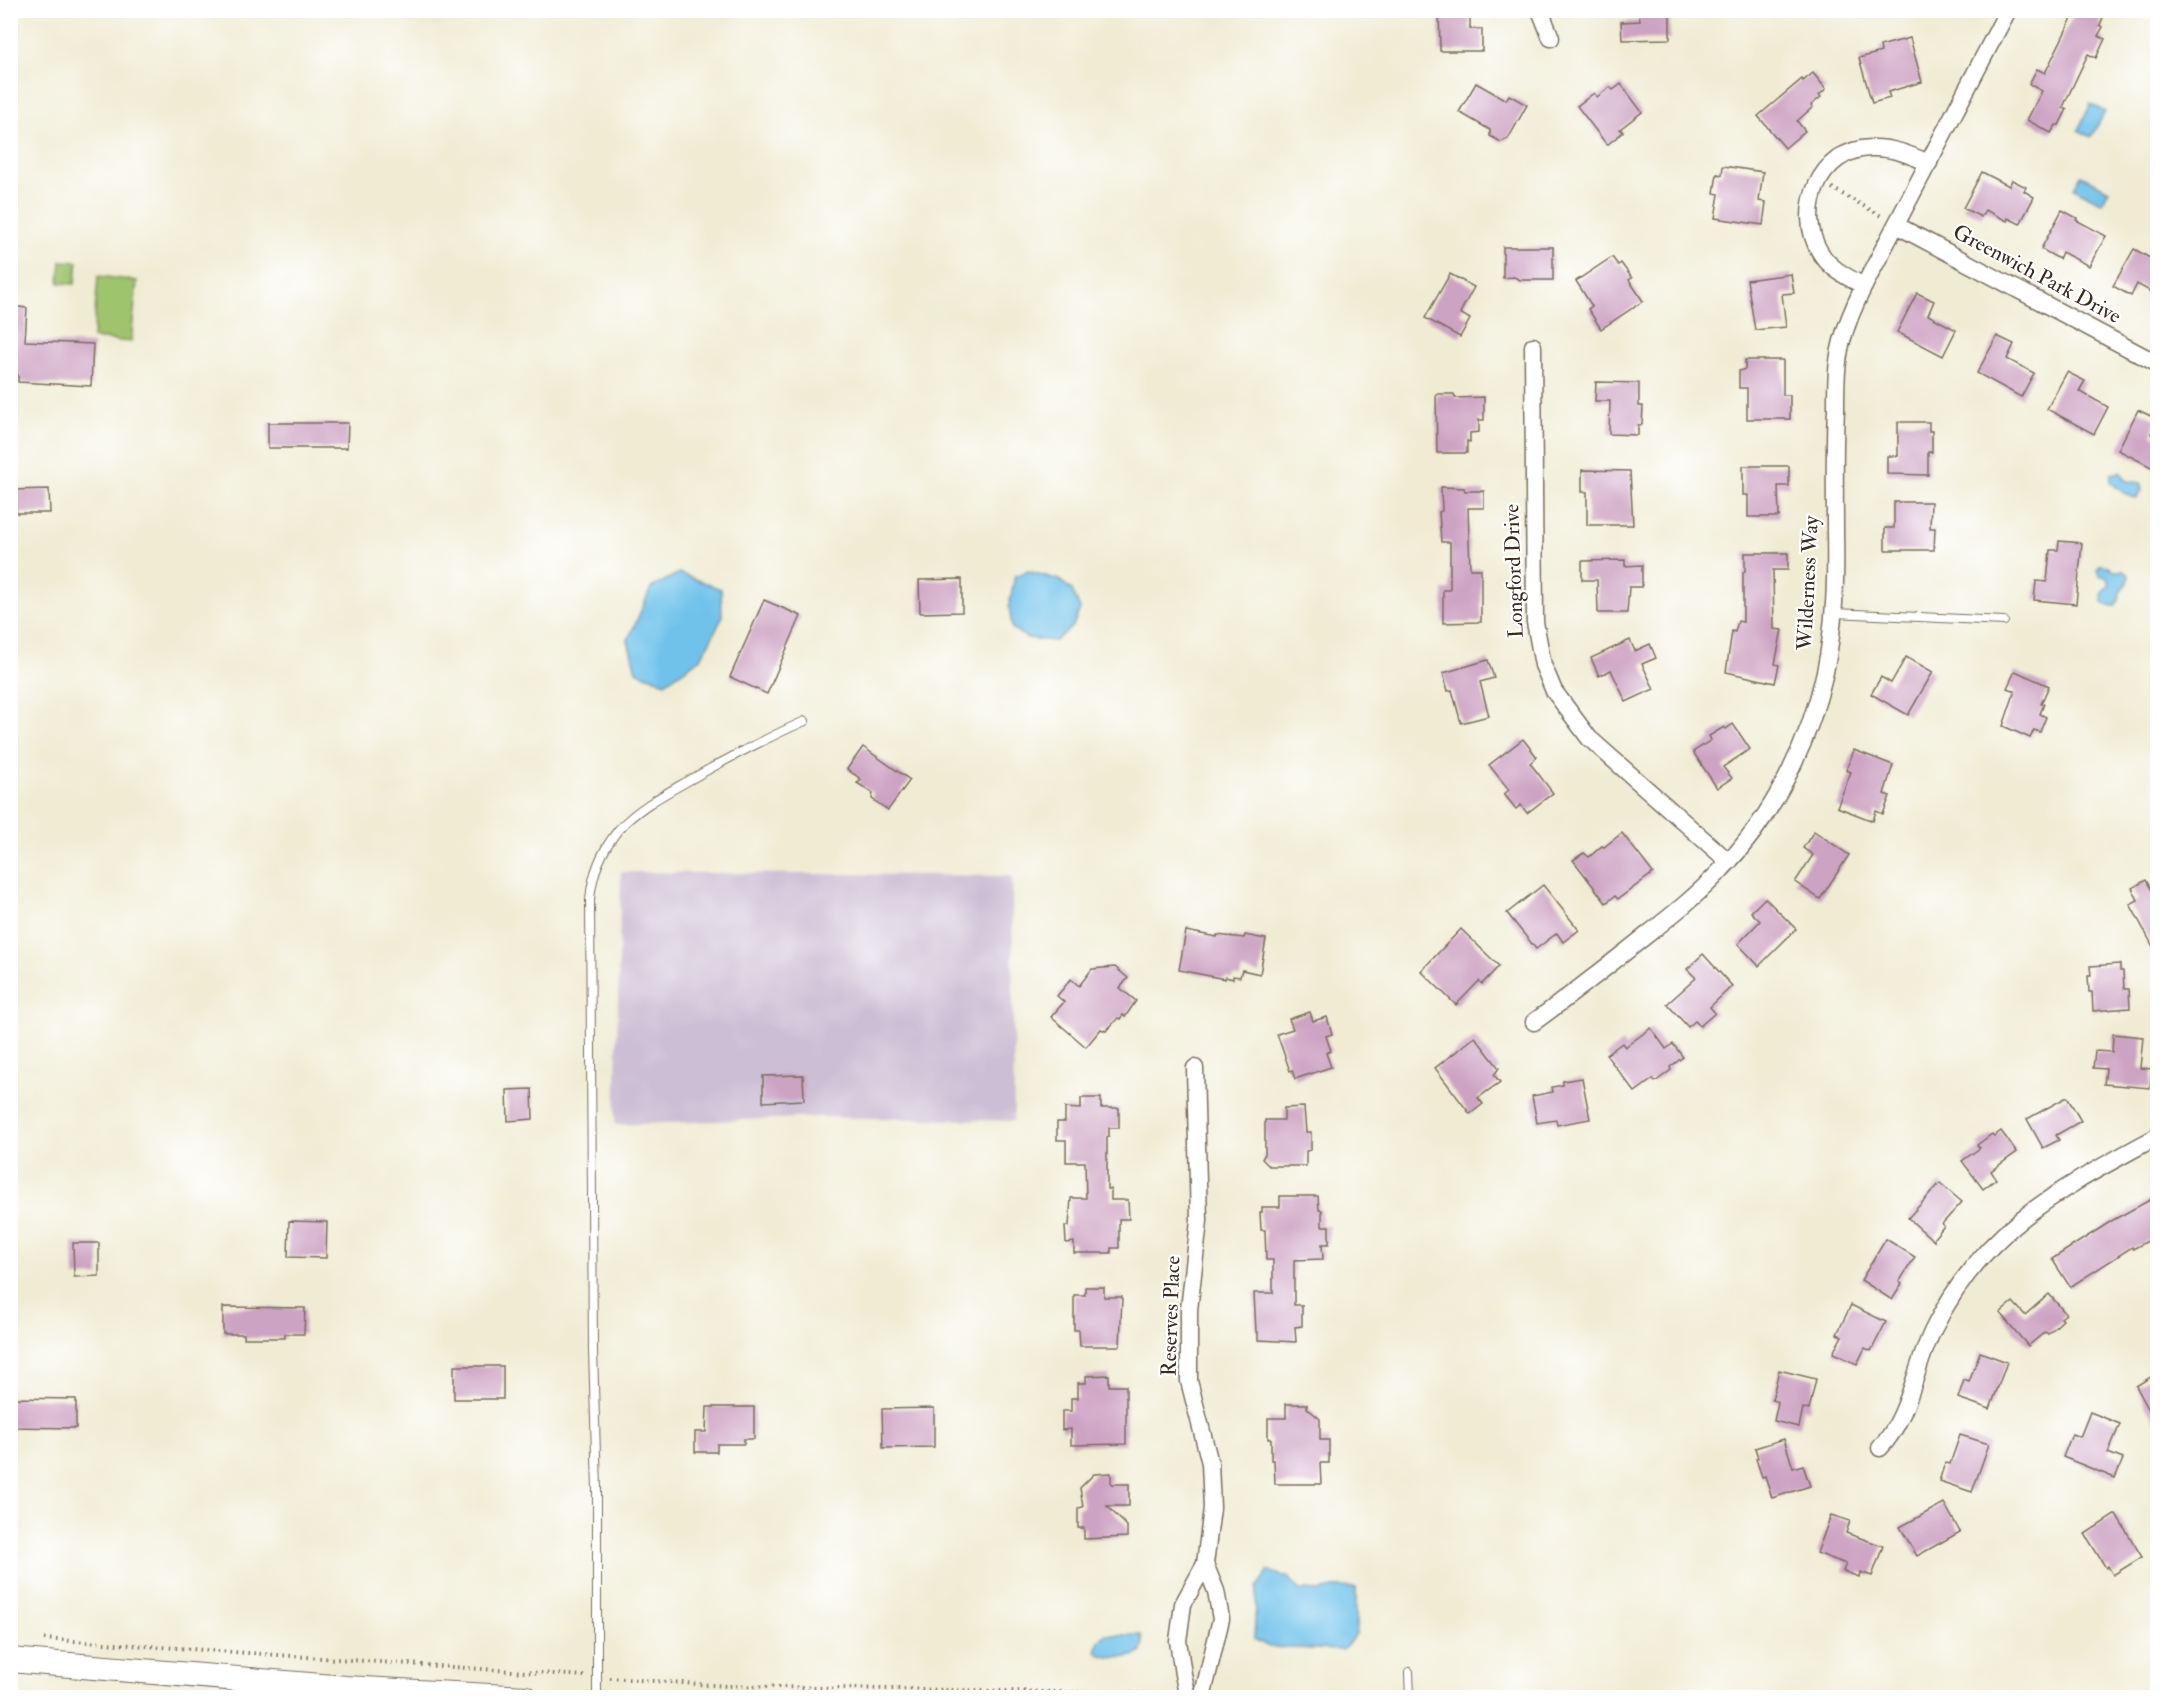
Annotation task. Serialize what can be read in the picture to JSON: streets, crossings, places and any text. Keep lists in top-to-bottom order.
{
  "streets": {
    "street": [
      "Greenwich Park Drive",
      "Longford Drive",
      "Wilderness Way",
      "Reserves Place"
    ]
  },
  "crossings": [
    ["Greenwich Park Drive", "Wilderness Way"],
    ["Longford Drive", "Wilderness Way"]
  ]
}
